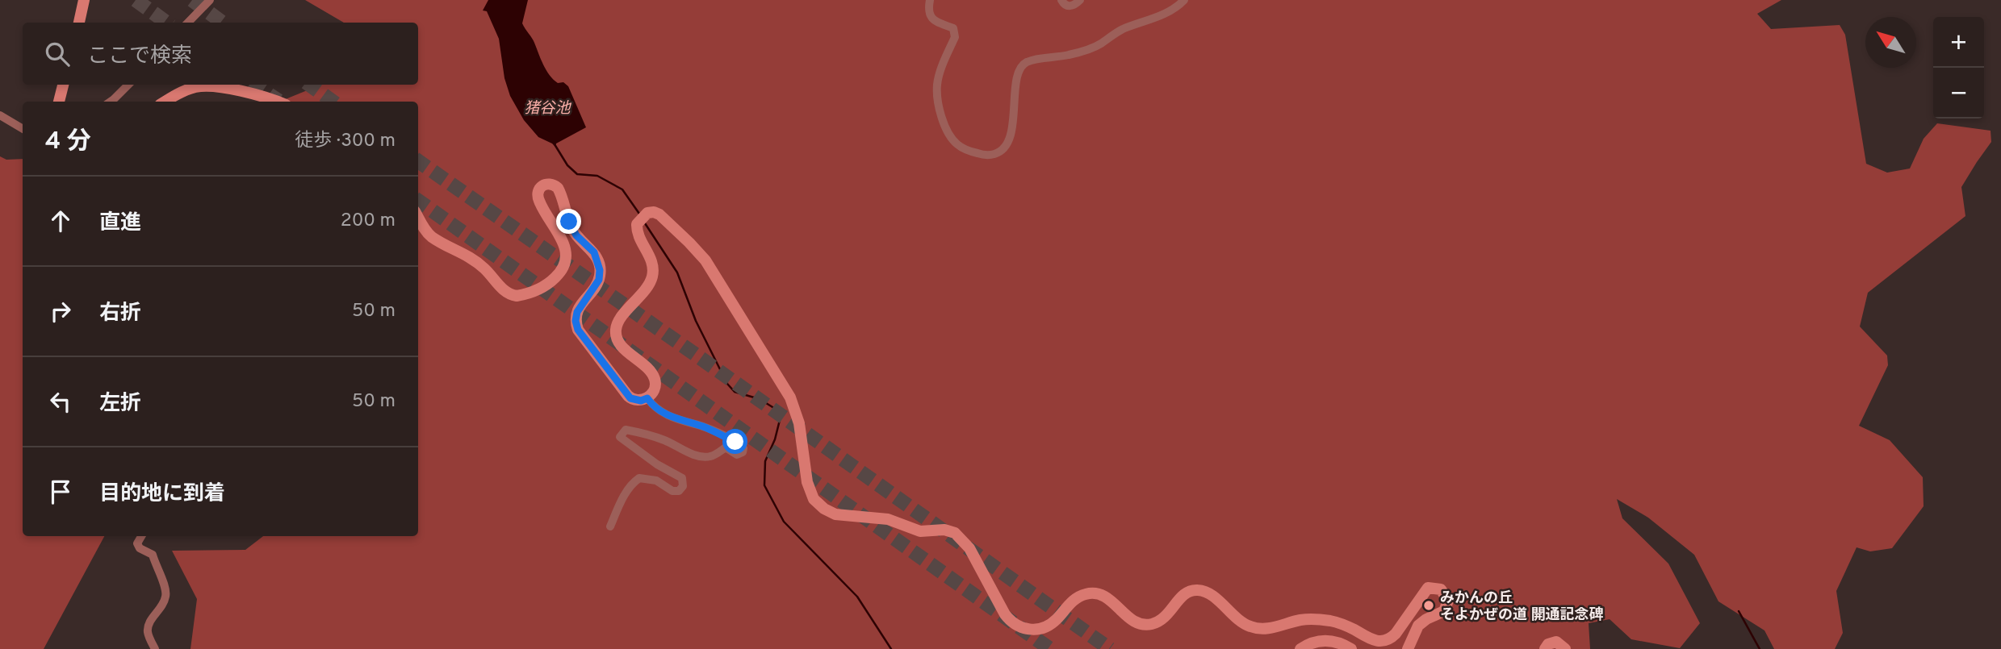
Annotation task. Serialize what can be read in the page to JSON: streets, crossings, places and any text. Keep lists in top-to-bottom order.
{
  "water": ["猪谷池"],
  "places": ["みかんの丘 そよかぜの道 開通記念碑"],
  "north": "top left",
  "page": {
    "map_buttons": ["+", "−"],
    "search": "ここで検索",
    "heading": ["4 分", "徒歩 · 300 m"],
    "list": [
      ["直進", "200 m"],
      ["右折", "50 m"],
      ["左折", "50 m"],
      "目的地に到着"
    ]
  }
}
